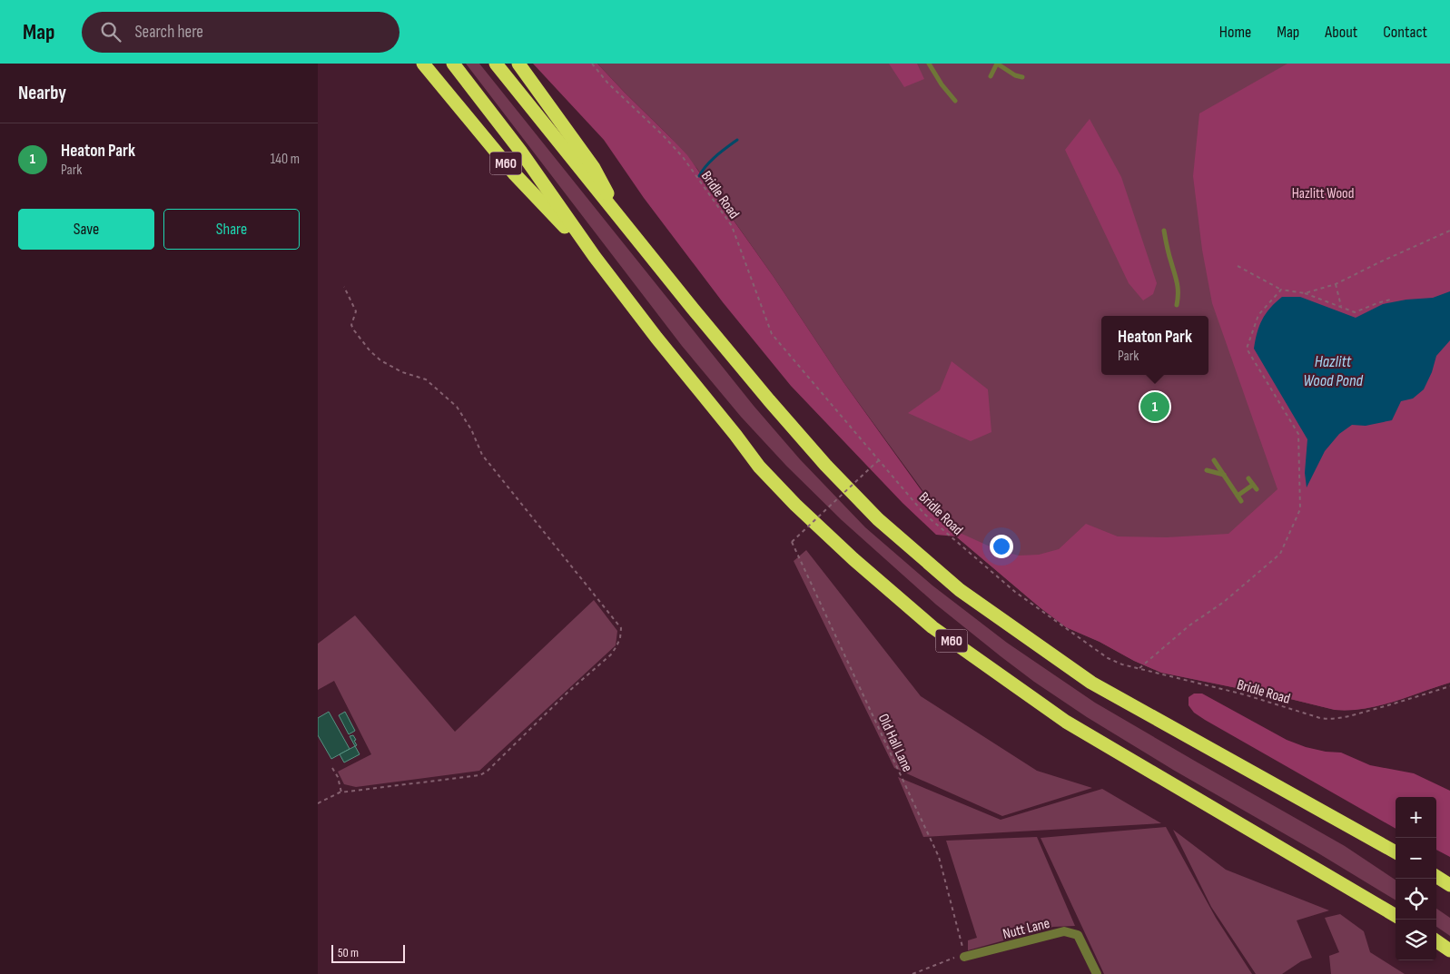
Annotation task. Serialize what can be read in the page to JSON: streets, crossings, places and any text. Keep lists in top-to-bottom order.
{
  "streets": {
    "highway": ["M60"],
    "street": ["Nutt Lane"],
    "path": ["Bridle Road", "Old Hall Lane"]
  },
  "crossings": [
    ["Bridle Road", "Old Hall Lane"],
    ["Old Hall Lane", "Nutt Lane"]
  ],
  "water": ["Hazlitt Wood Pond"],
  "parks": ["Hazlitt Wood"],
  "scale_bar": "50 m",
  "page": {
    "header": "Map",
    "search": "Search here",
    "nav": [
      "Home",
      "Map",
      "About",
      "Contact"
    ],
    "heading": "Nearby",
    "list": [
      {
        "mark": "1",
        "name": "Heaton Park",
        "note": "Park",
        "value": "140 m"
      }
    ],
    "buttons": ["Save", "Share"],
    "popup": ["Heaton Park", "Park"],
    "pins": "1",
    "map_buttons": ["+", "−"],
    "scale": "50 m"
  }
}
